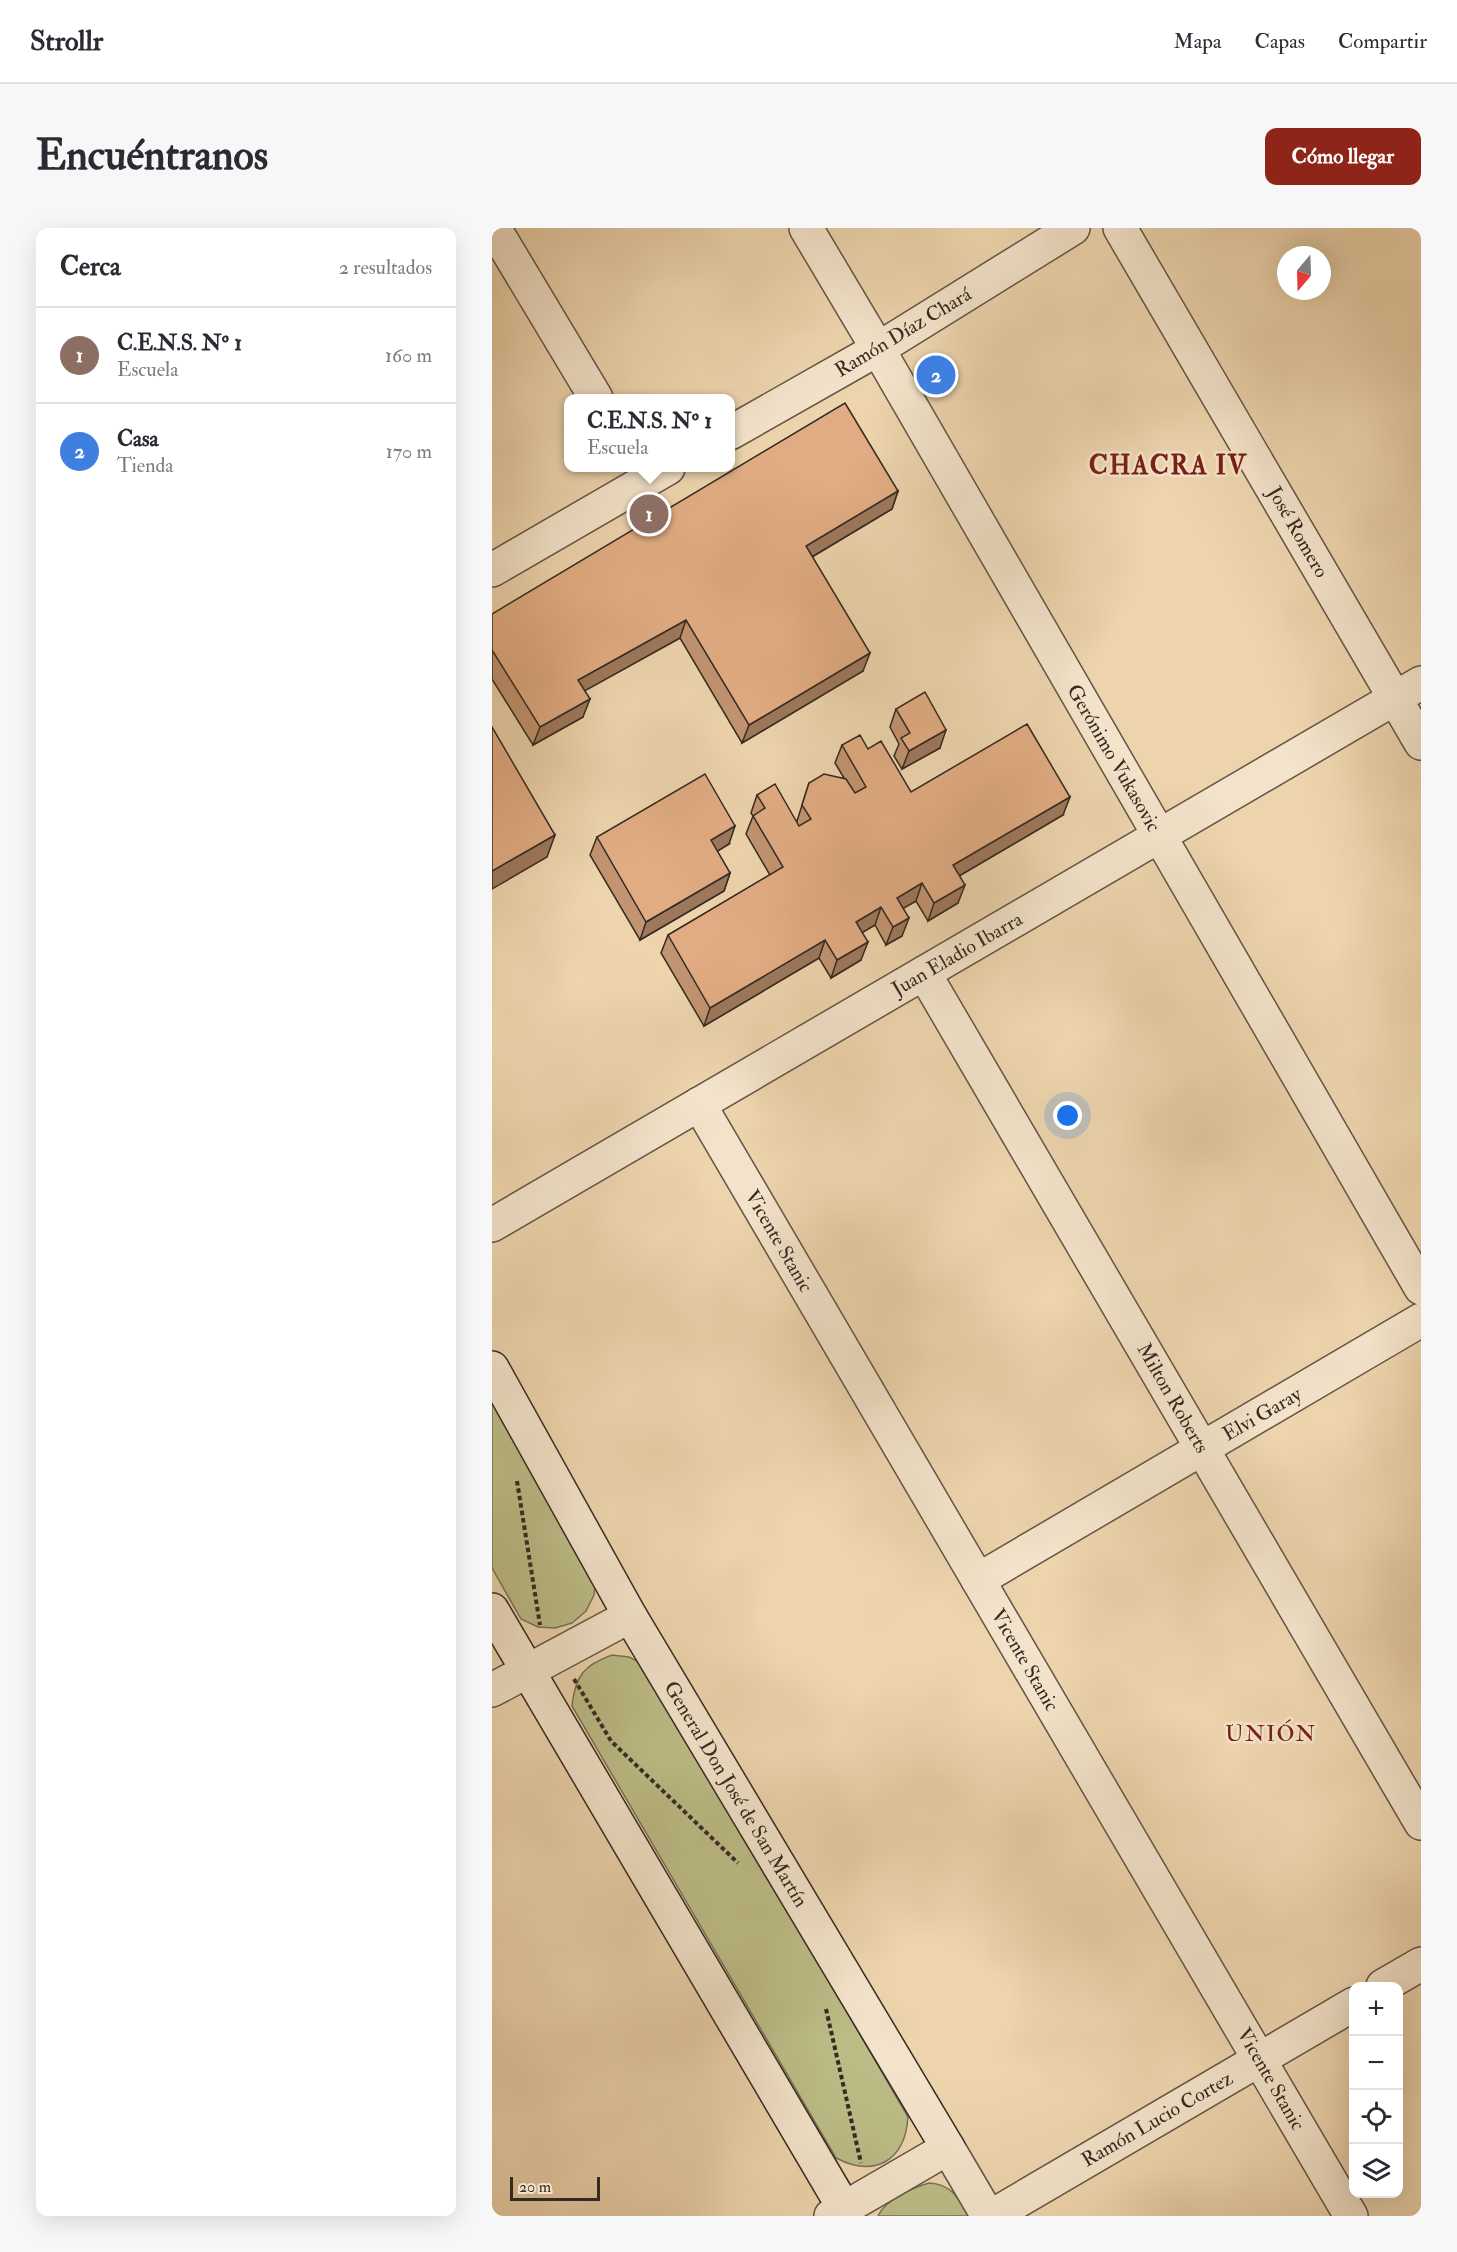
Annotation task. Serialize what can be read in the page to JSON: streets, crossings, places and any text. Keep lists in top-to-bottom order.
{
  "streets": {
    "street": [
      "Ramón Díaz Chará",
      "José Romero",
      "Gerónimo Vukasovic",
      "Juan Eladio Ibarra",
      "Vicente Stanic",
      "Milton Roberts",
      "Elvi Garay",
      "General Don José de San Martín",
      "Ramón Lucio Cortez"
    ]
  },
  "crossings": [
    ["Ramón Díaz Chará", "Gerónimo Vukasovic"],
    ["José Romero", "Juan Eladio Ibarra"],
    ["Gerónimo Vukasovic", "Juan Eladio Ibarra"],
    ["Juan Eladio Ibarra", "Vicente Stanic"],
    ["Juan Eladio Ibarra", "Milton Roberts"],
    ["Vicente Stanic", "Elvi Garay"],
    ["Vicente Stanic", "Ramón Lucio Cortez"],
    ["Milton Roberts", "Elvi Garay"],
    ["General Don José de San Martín", "Ramón Lucio Cortez"]
  ],
  "districts": ["CHACRA IV", "UNIÓN"],
  "scale_bar": "20 m",
  "north": "bottom",
  "page": {
    "header": "Strollr",
    "nav": ["Mapa", "Capas", "Compartir"],
    "buttons": "Cómo llegar",
    "title": "Encuéntranos",
    "heading": ["Cerca", "2 resultados"],
    "list": [
      {
        "mark": "1",
        "name": "C.E.N.S. Nº 1",
        "note": "Escuela",
        "value": "160 m"
      },
      {
        "mark": "2",
        "name": "Casa",
        "note": "Tienda",
        "value": "170 m"
      }
    ],
    "pins": ["2", "1"],
    "popup": ["C.E.N.S. Nº 1", "Escuela"],
    "map_buttons": ["+", "−"],
    "scale": "20 m"
  }
}
